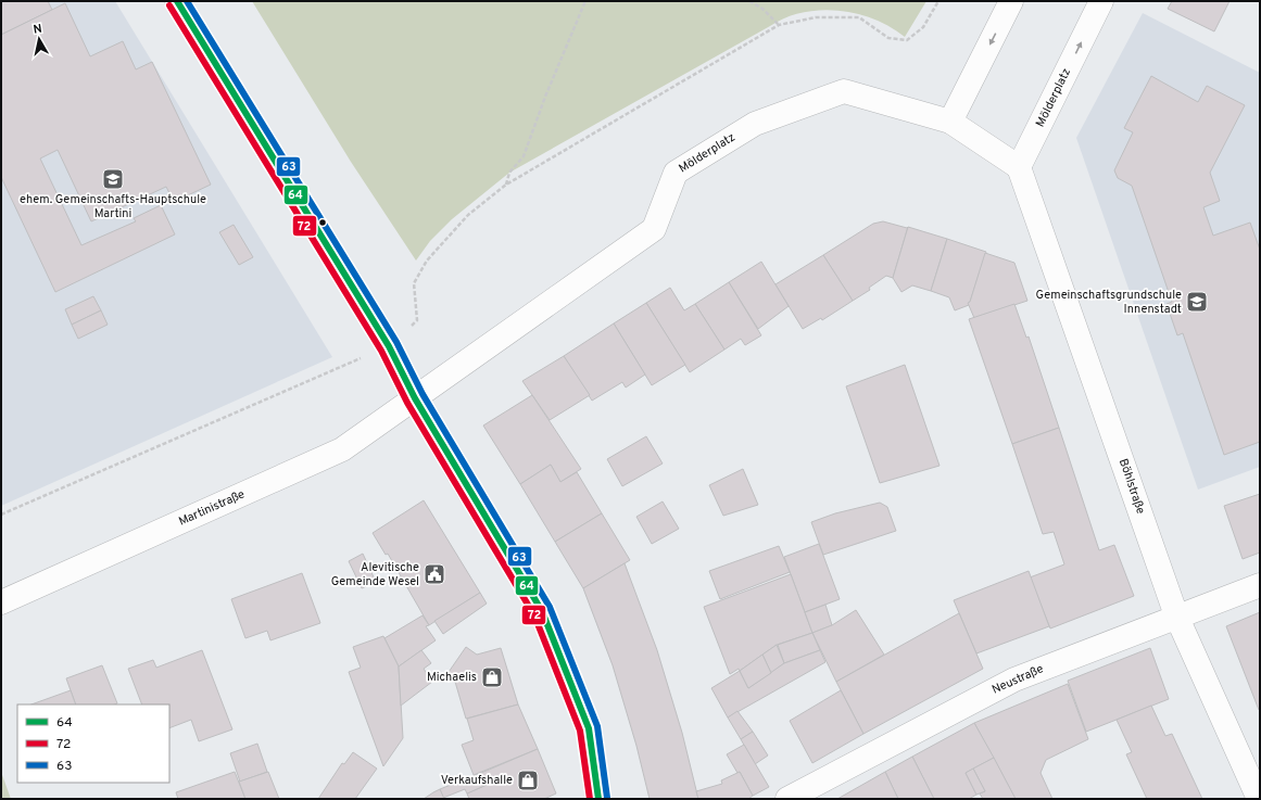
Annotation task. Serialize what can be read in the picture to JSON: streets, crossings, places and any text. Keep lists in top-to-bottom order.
{
  "streets": {
    "street": [
      "Mölderplatz",
      "Böhlstraße",
      "Martinistraße",
      "Neustraße"
    ]
  },
  "crossings": [
    ["Mölderplatz", "Böhlstraße"],
    ["Mölderplatz", "Martinistraße"],
    ["Böhlstraße", "Neustraße"]
  ],
  "places": {
    "school or university": ["ehem. Gemeinschafts-Hauptschule Martini", "Gemeinschaftsgrundschule Innenstadt"],
    "public building": ["Alevitische Gemeinde Wesel"],
    "shop": ["Michaelis", "Verkaufshalle"]
  },
  "lines": ["transit line 64", "transit line 63", "transit line 72"],
  "legend": ["64", "72", "63"],
  "north": "top"
}
